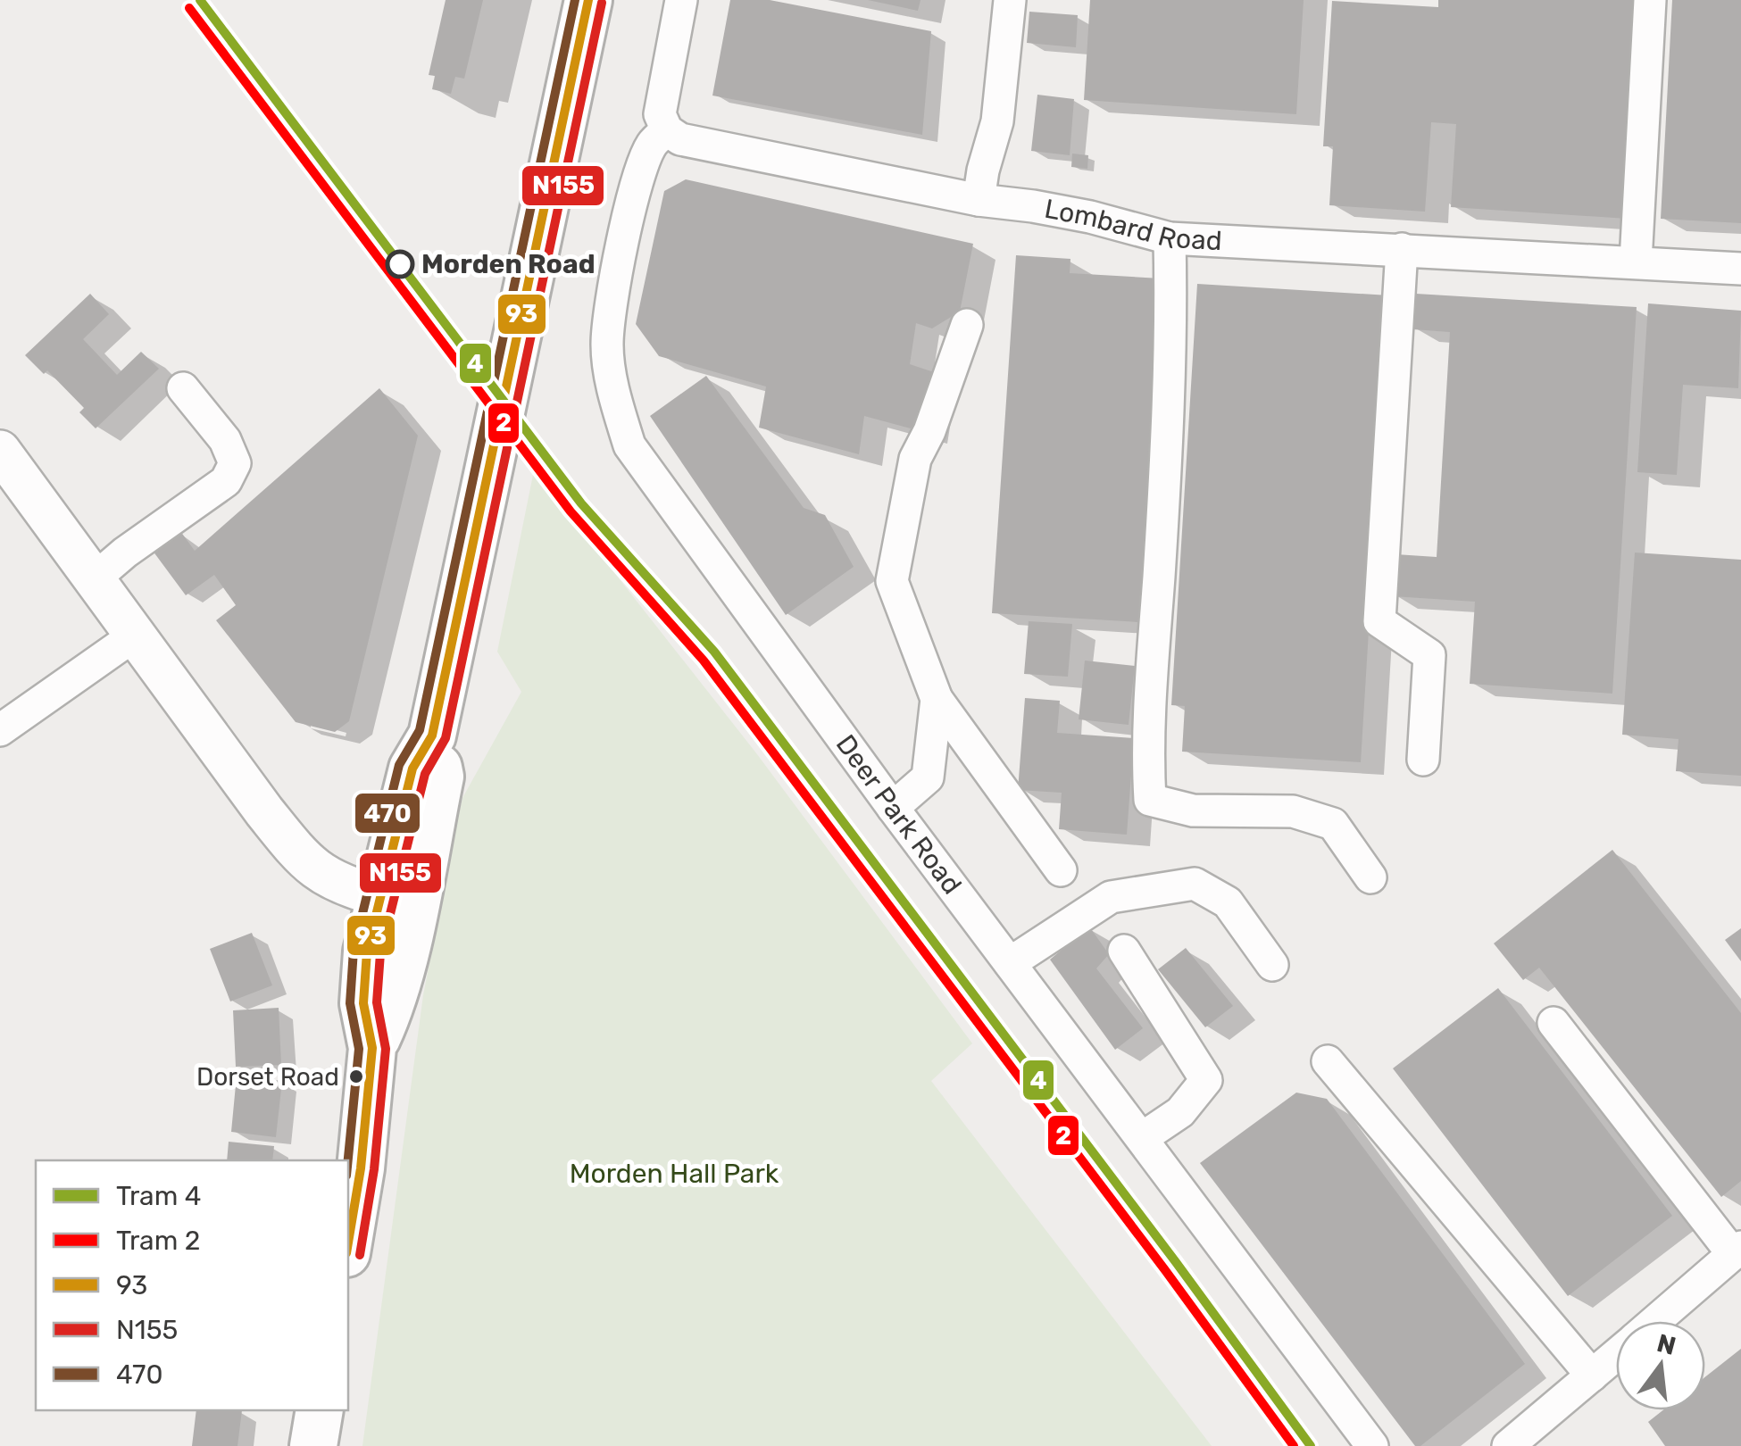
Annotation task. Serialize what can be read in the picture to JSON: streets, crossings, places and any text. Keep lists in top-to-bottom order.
{
  "streets": {
    "street": ["Lombard Road", "Deer Park Road"]
  },
  "crossings": [
    ["Lombard Road", "Deer Park Road"]
  ],
  "parks": ["Morden Hall Park"],
  "places": ["Morden Road", "Dorset Road"],
  "lines": [
    "tram line 4",
    "transit line 93",
    "transit line 470",
    "transit line N155",
    "tram line 2"
  ],
  "legend": [
    "Tram 4",
    "Tram 2",
    "93",
    "N155",
    "470"
  ],
  "north": "top"
}
